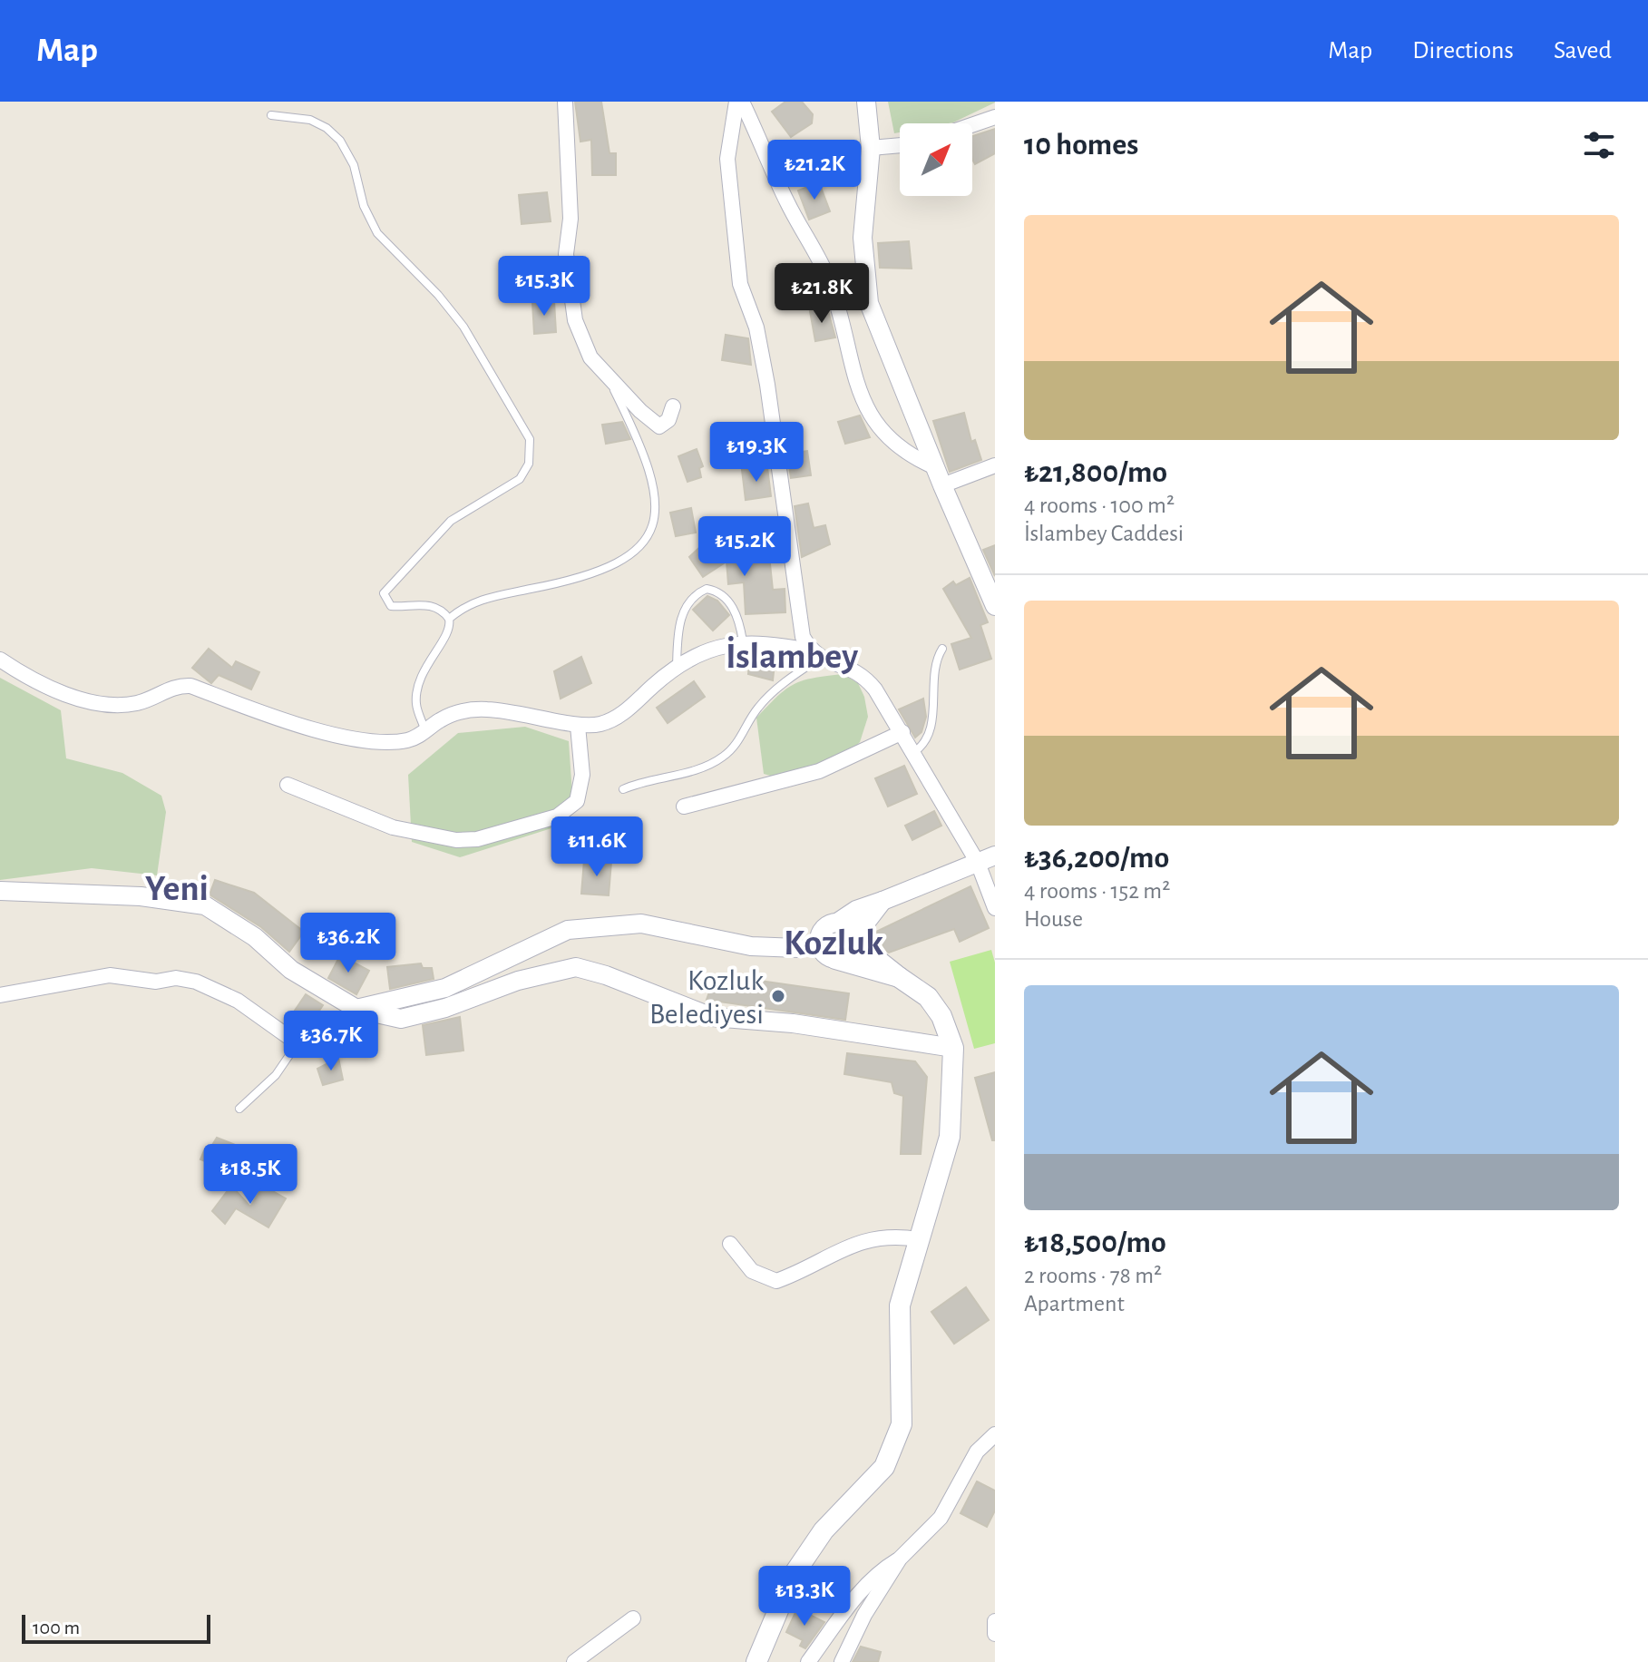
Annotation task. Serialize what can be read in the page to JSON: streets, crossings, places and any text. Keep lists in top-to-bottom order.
{
  "districts": ["İslambey", "Yeni", "Kozluk"],
  "places": ["Kozluk Belediyesi"],
  "scale_bar": "100 m",
  "north": "top right",
  "page": {
    "header": "Map",
    "nav": ["Map", "Directions", "Saved"],
    "heading": "10 homes",
    "price": [
      "₺21.2K",
      "₺15.3K",
      "₺21.8K",
      "₺19.3K",
      "₺15.2K",
      "₺11.6K",
      "₺36.2K",
      "₺36.7K",
      "₺18.5K",
      "₺13.3K"
    ],
    "list": [
      {
        "name": "₺21,800/mo",
        "note": "4 rooms · 100 m² · İslambey Caddesi"
      },
      {
        "name": "₺36,200/mo",
        "note": "4 rooms · 152 m² · House"
      },
      {
        "name": "₺18,500/mo",
        "note": "2 rooms · 78 m² · Apartment"
      }
    ],
    "scale": "100 m"
  }
}
